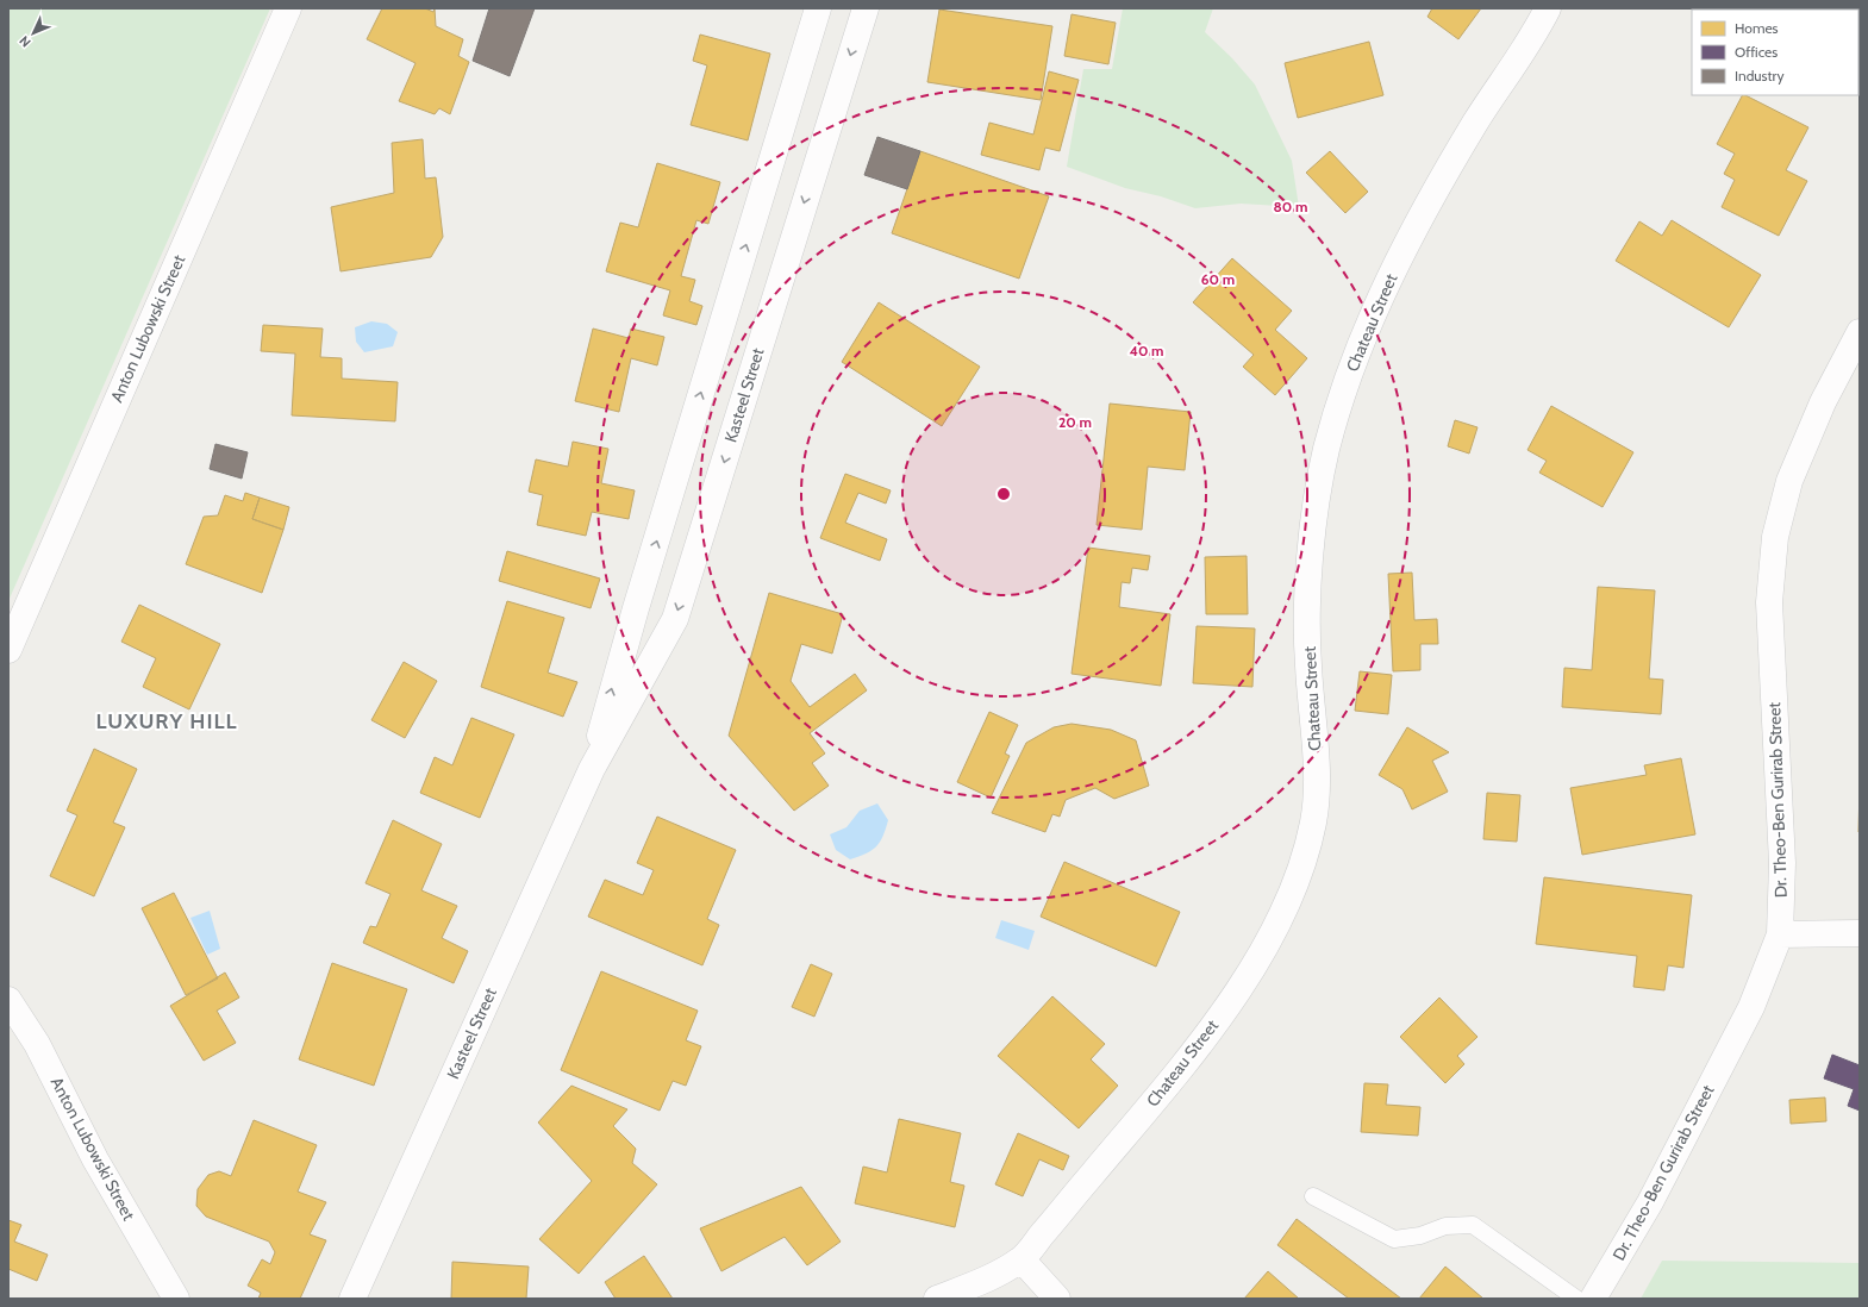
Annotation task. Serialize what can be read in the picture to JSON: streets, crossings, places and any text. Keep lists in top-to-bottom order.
{
  "streets": {
    "street": [
      "Chateau Street",
      "Anton Lubowski Street",
      "Kasteel Street",
      "Dr. Theo-Ben Gurirab Street"
    ]
  },
  "districts": ["LUXURY HILL"],
  "legend": ["Homes", "Offices", "Industry"],
  "north": "bottom left",
  "rings": [
    "80 m",
    "60 m",
    "40 m",
    "20 m"
  ]
}
